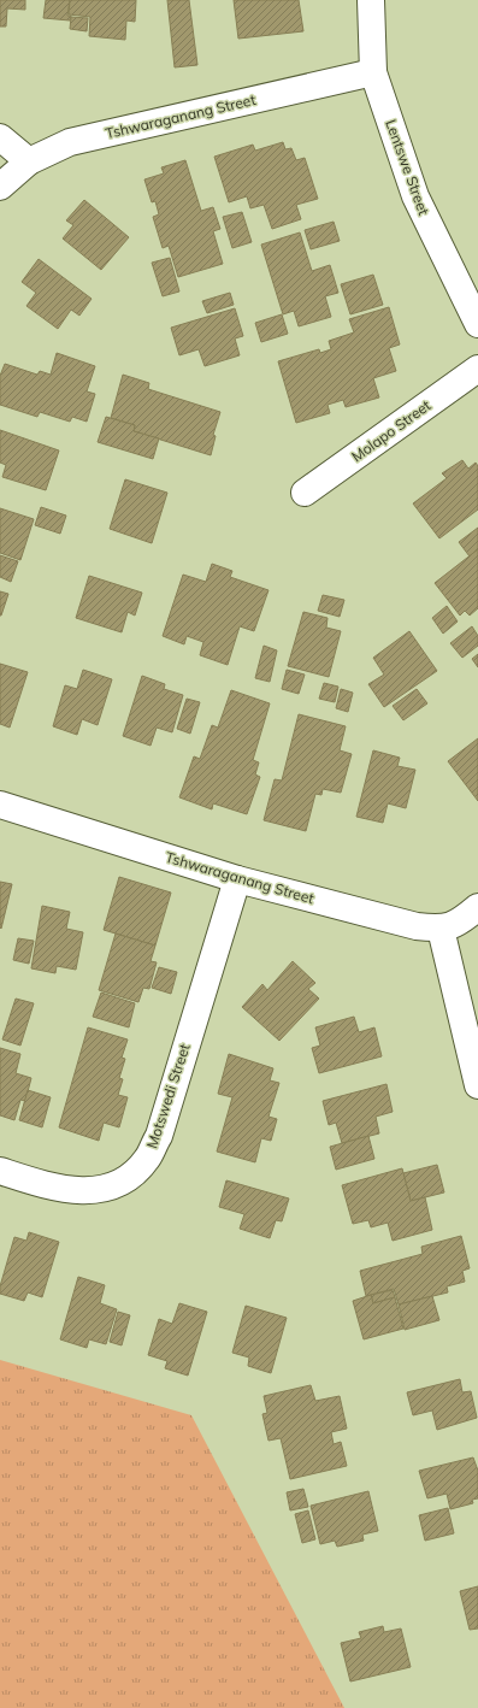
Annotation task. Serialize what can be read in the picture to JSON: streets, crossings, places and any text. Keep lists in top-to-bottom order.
{
  "streets": {
    "street": [
      "Tshwaraganang Street",
      "Lentswe Street",
      "Molapo Street",
      "Motswedi Street"
    ]
  },
  "crossings": [
    ["Tshwaraganang Street", "Lentswe Street"],
    ["Tshwaraganang Street", "Motswedi Street"]
  ]
}
